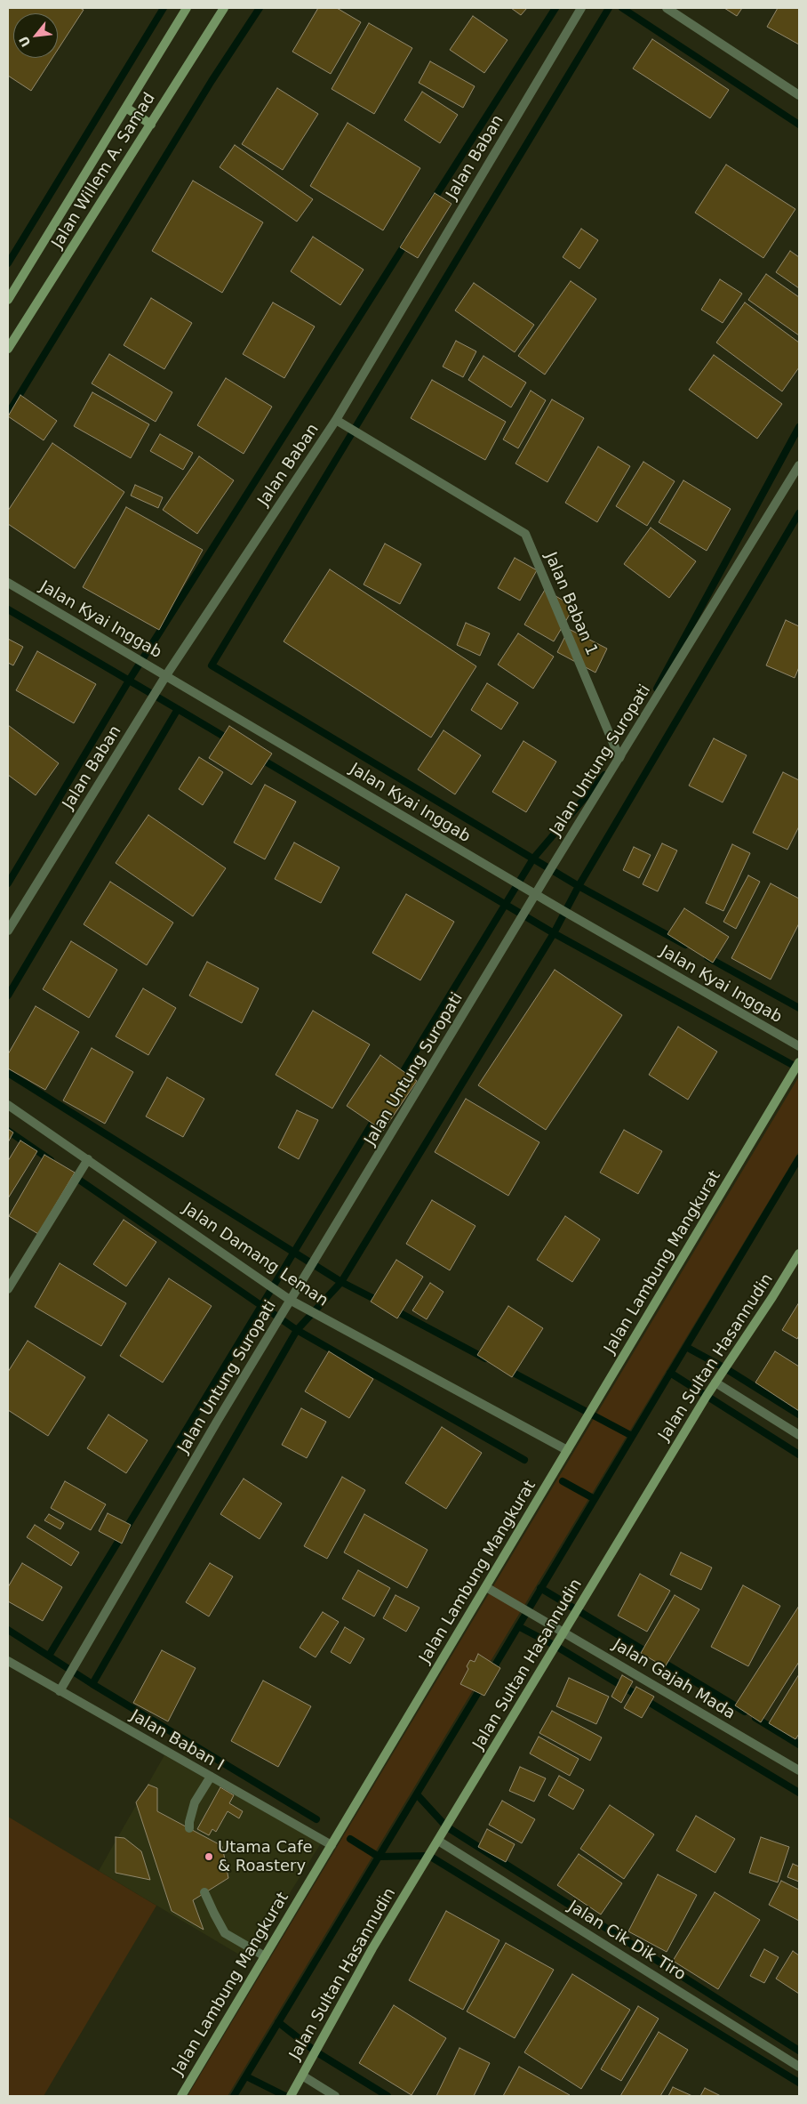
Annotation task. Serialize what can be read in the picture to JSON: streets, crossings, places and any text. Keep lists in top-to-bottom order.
{
  "streets": {
    "street": [
      "Jalan Baban",
      "Jalan Willem A. Samad",
      "Jalan Baban 1",
      "Jalan Kyai Inggab",
      "Jalan Untung Suropati",
      "Jalan Damang Leman",
      "Jalan Lambung Mangkurat",
      "Jalan Sultan Hasannudin",
      "Jalan Gajah Mada",
      "Jalan Baban I",
      "Jalan Cik Dik Tiro"
    ]
  },
  "crossings": [
    ["Jalan Baban", "Jalan Baban 1"],
    ["Jalan Baban", "Jalan Kyai Inggab"],
    ["Jalan Baban 1", "Jalan Untung Suropati"],
    ["Jalan Kyai Inggab", "Jalan Untung Suropati"],
    ["Jalan Untung Suropati", "Jalan Damang Leman"],
    ["Jalan Untung Suropati", "Jalan Baban I"],
    ["Jalan Damang Leman", "Jalan Lambung Mangkurat"],
    ["Jalan Lambung Mangkurat", "Jalan Gajah Mada"],
    ["Jalan Lambung Mangkurat", "Jalan Baban I"],
    ["Jalan Sultan Hasannudin", "Jalan Gajah Mada"],
    ["Jalan Sultan Hasannudin", "Jalan Cik Dik Tiro"]
  ],
  "places": ["Utama Cafe & Roastery"],
  "north": "bottom left"
}
